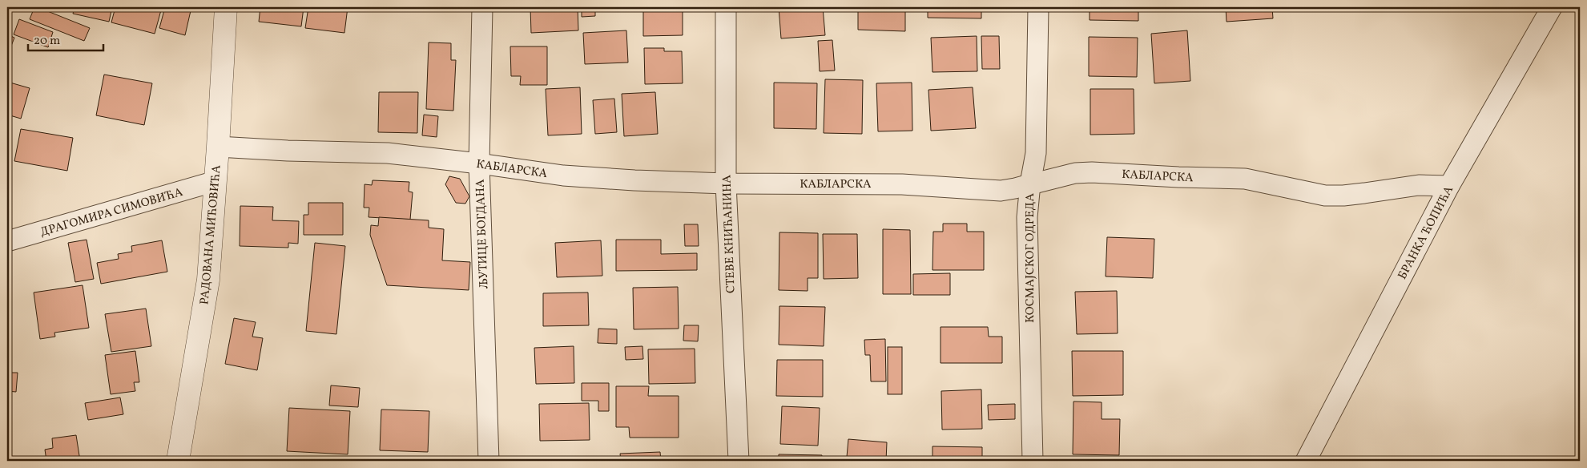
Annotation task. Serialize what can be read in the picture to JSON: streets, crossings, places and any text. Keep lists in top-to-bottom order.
{
  "streets": {
    "street": [
      "КАБЛАРСКА",
      "ДРАГОМИРА СИМОВИЋА",
      "БРАНКА ЋОПИЋА",
      "ЉУТИЦЕ БОГДАНА",
      "СТЕВЕ КНИЋАНИНА",
      "РАДОВАНА МИЋОВИЋА",
      "КОСМАЈСКОГ ОДРЕДА"
    ]
  },
  "crossings": [
    ["КАБЛАРСКА", "БРАНКА ЋОПИЋА"],
    ["КАБЛАРСКА", "ЉУТИЦЕ БОГДАНА"],
    ["КАБЛАРСКА", "СТЕВЕ КНИЋАНИНА"],
    ["КАБЛАРСКА", "РАДОВАНА МИЋОВИЋА"],
    ["КАБЛАРСКА", "КОСМАЈСКОГ ОДРЕДА"],
    ["ДРАГОМИРА СИМОВИЋА", "РАДОВАНА МИЋОВИЋА"]
  ],
  "scale_bar": "20 m"
}
